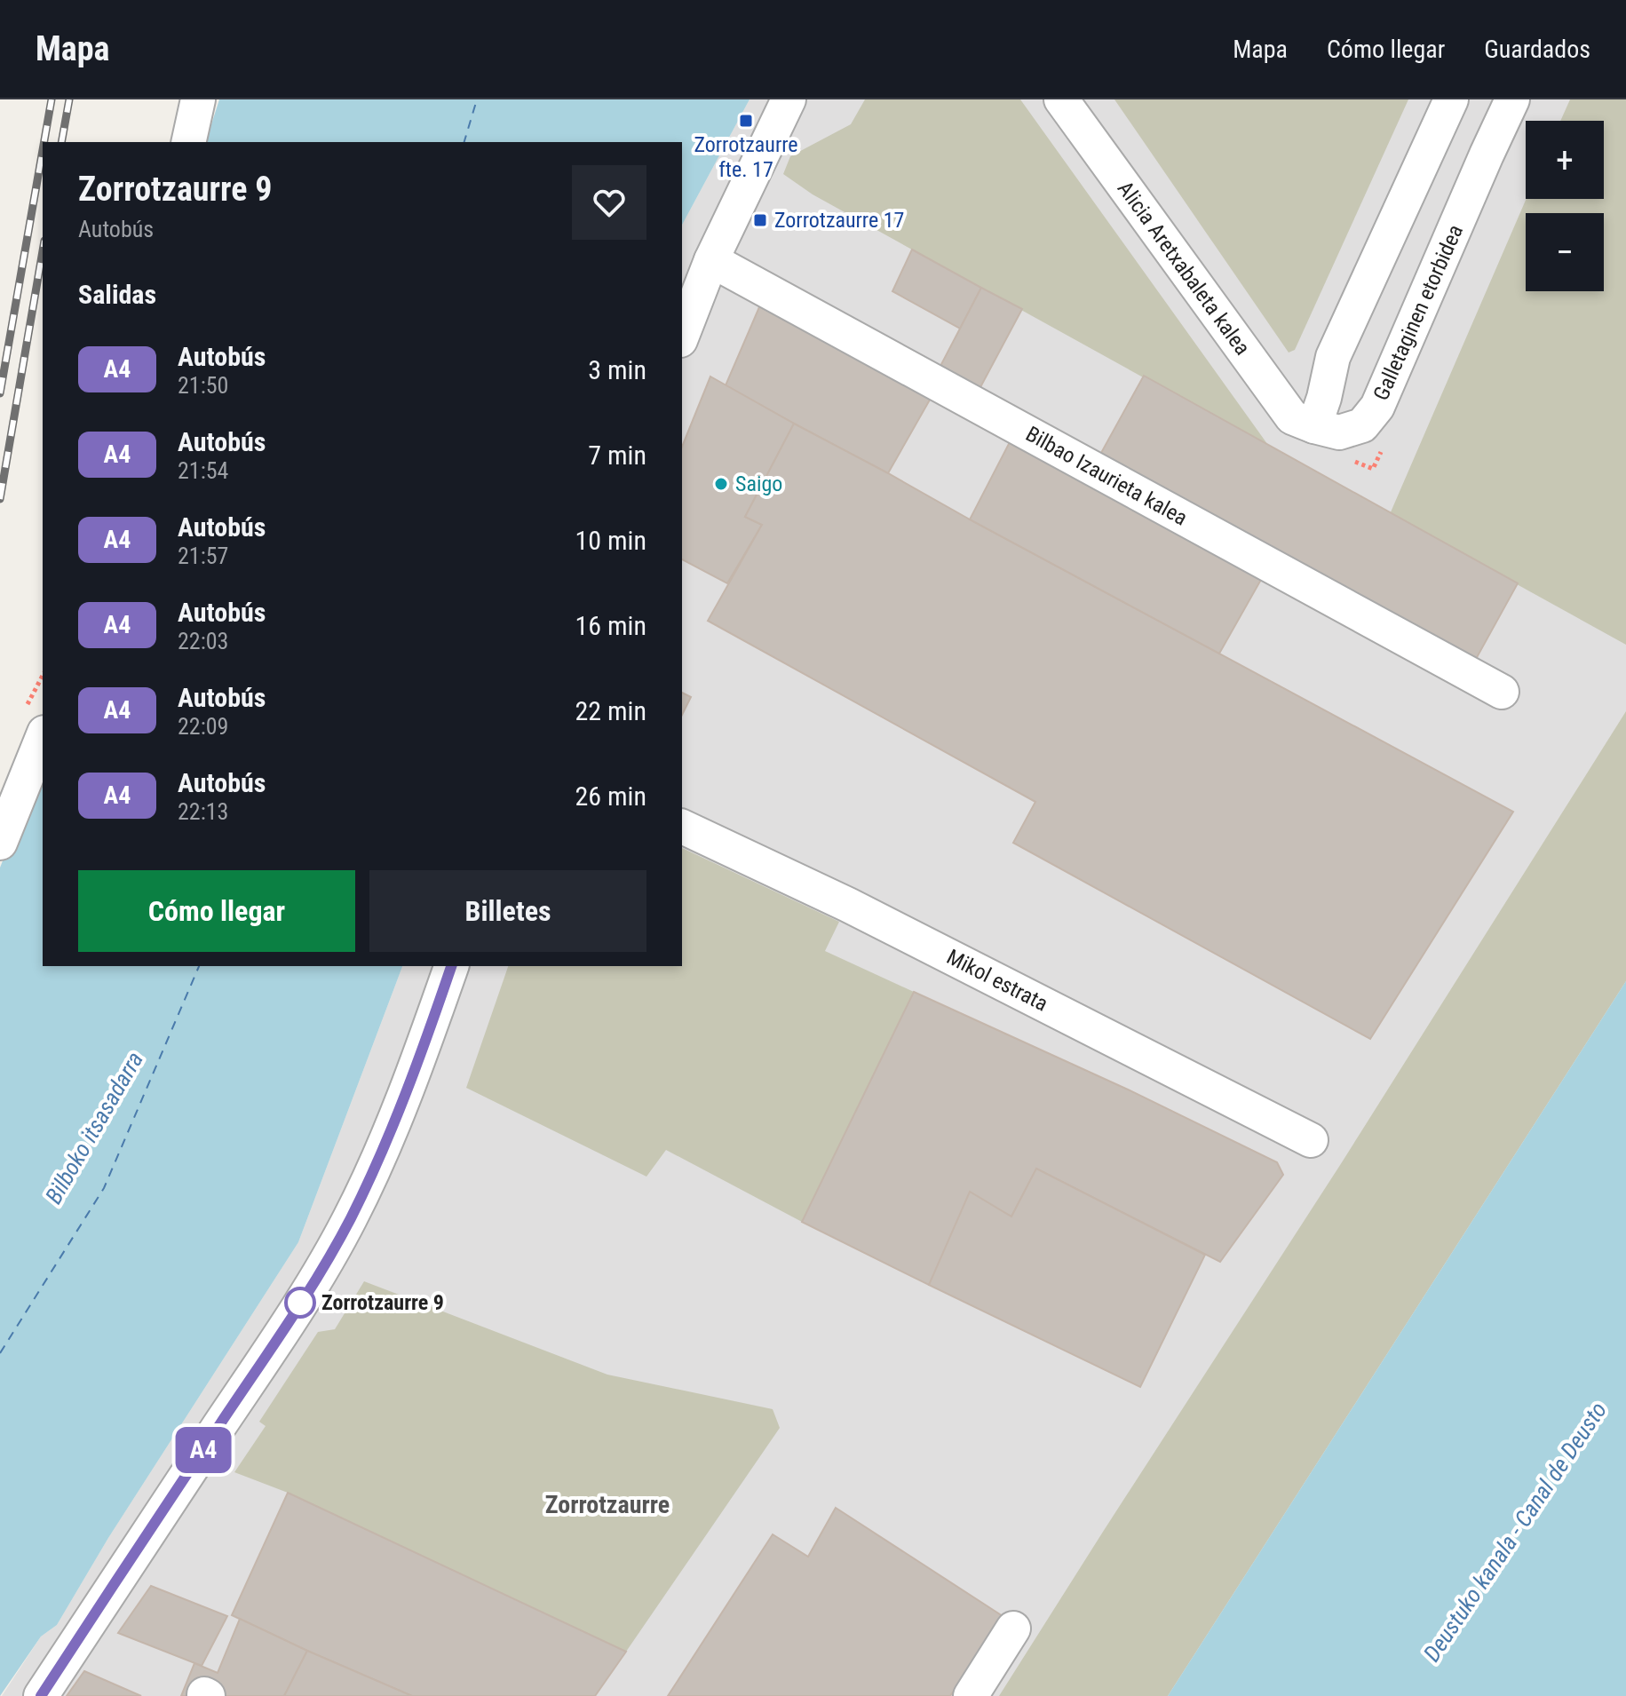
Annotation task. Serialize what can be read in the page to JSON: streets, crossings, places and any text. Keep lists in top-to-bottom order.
{
  "streets": {
    "street": [
      "Alicia Aretxabaleta kalea",
      "Galletaginen etorbidea",
      "Bilbao Izaurieta kalea",
      "Mikol estrata"
    ]
  },
  "crossings": [
    ["Alicia Aretxabaleta kalea", "Galletaginen etorbidea"]
  ],
  "districts": ["Zorrotzaurre"],
  "water": ["Bilboko itsasadarra", "Deustuko kanala - Canal de Deusto"],
  "places": {
    "transit": ["Zorrotzaurre fte. 17", "Zorrotzaurre 17"],
    "other": ["Saigo", "Zorrotzaurre 9"]
  },
  "lines": ["bus line A4"],
  "page": {
    "header": "Mapa",
    "nav": ["Mapa", "Cómo llegar", "Guardados"],
    "on_map": "A4",
    "map_buttons": ["+", "−"],
    "heading": [
      ["Zorrotzaurre 9", "Autobús"],
      "Salidas"
    ],
    "list": [
      {
        "mark": "A4",
        "name": "Autobús",
        "note": "21:50",
        "value": "3 min"
      },
      {
        "mark": "A4",
        "name": "Autobús",
        "note": "21:54",
        "value": "7 min"
      },
      {
        "mark": "A4",
        "name": "Autobús",
        "note": "21:57",
        "value": "10 min"
      },
      {
        "mark": "A4",
        "name": "Autobús",
        "note": "22:03",
        "value": "16 min"
      },
      {
        "mark": "A4",
        "name": "Autobús",
        "note": "22:09",
        "value": "22 min"
      },
      {
        "mark": "A4",
        "name": "Autobús",
        "note": "22:13",
        "value": "26 min"
      }
    ],
    "buttons": ["Cómo llegar", "Billetes"]
  }
}
